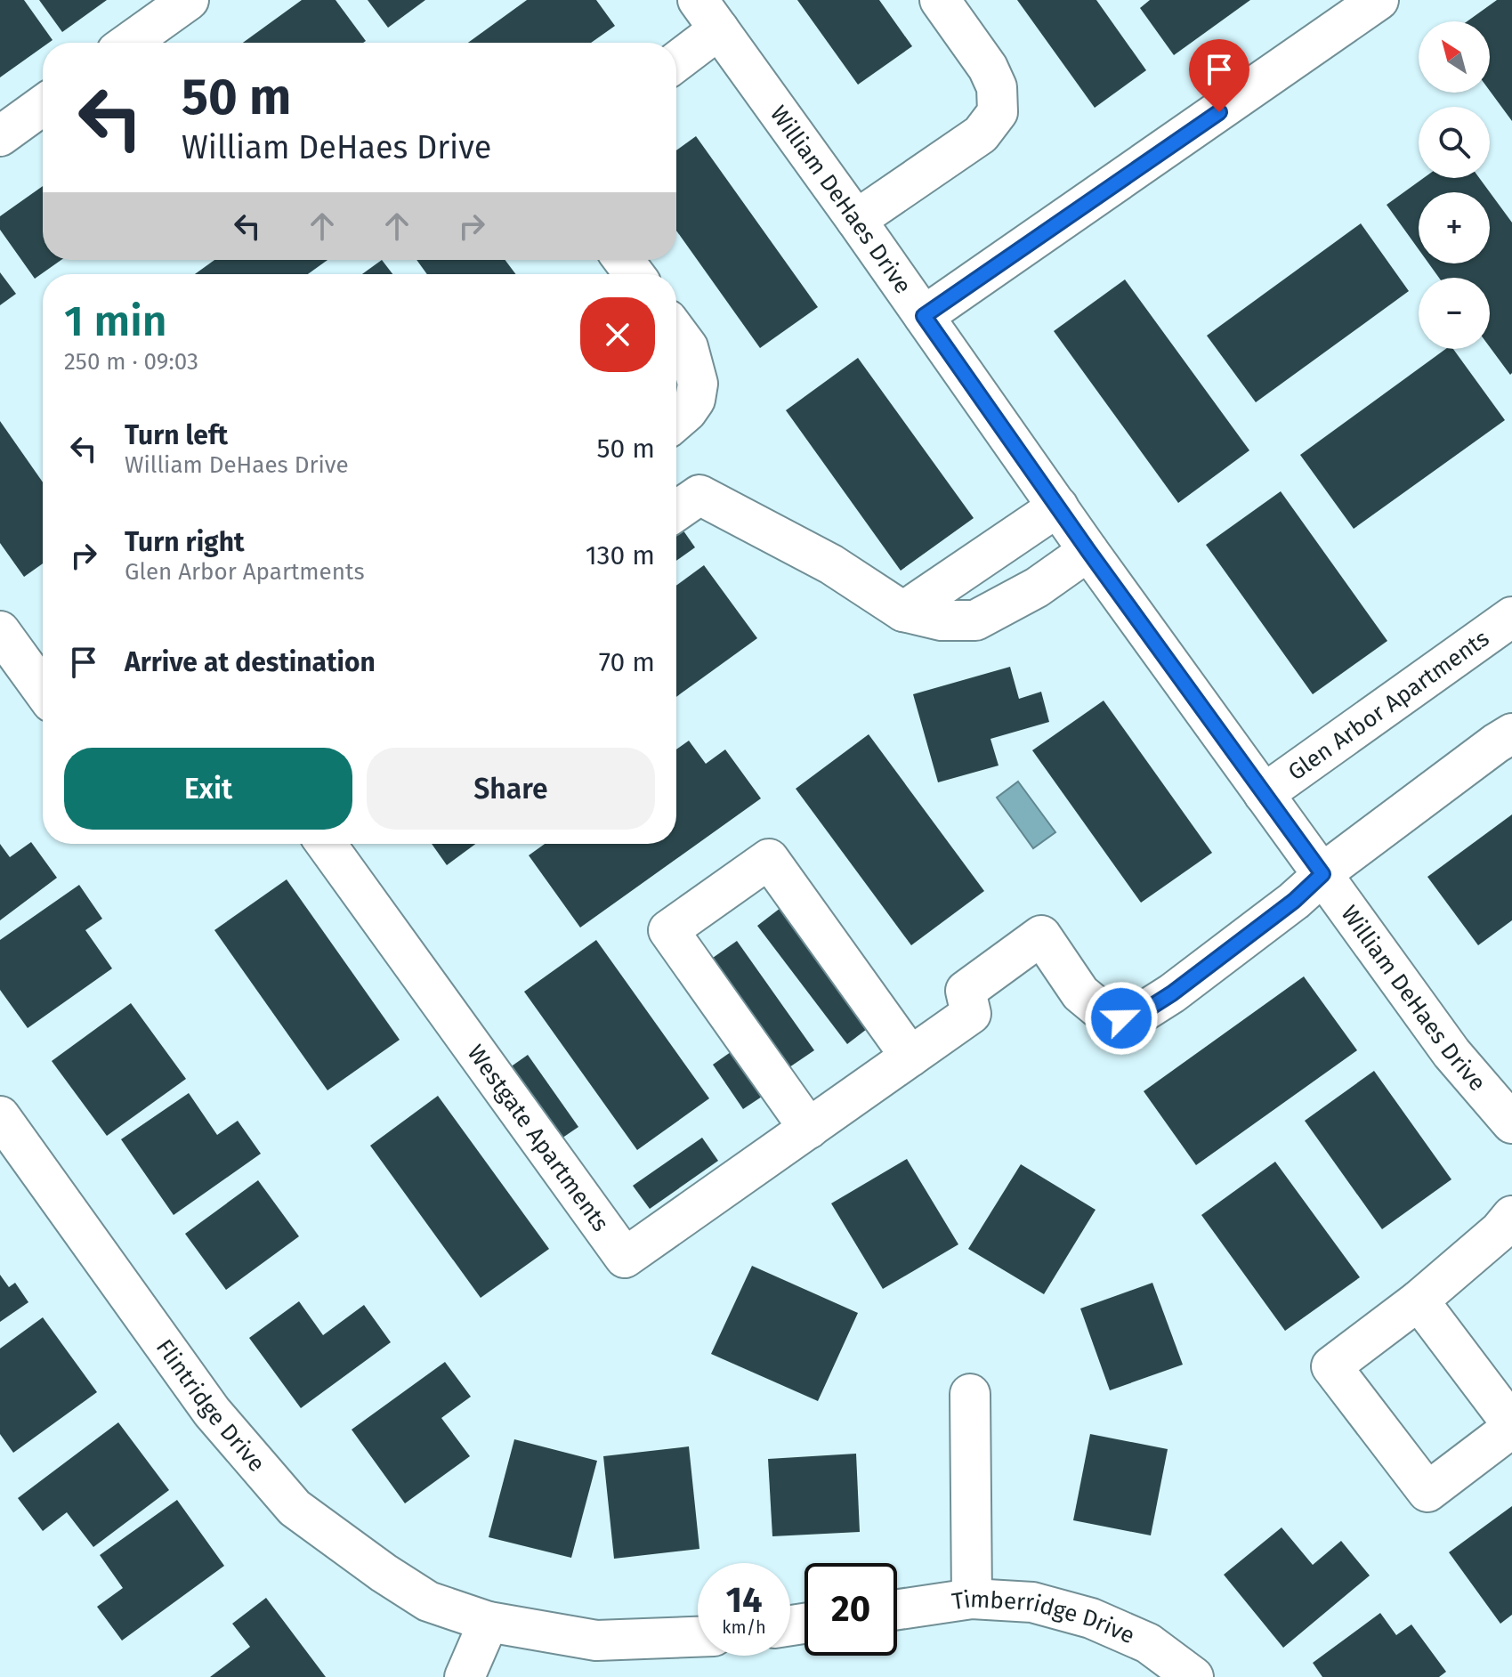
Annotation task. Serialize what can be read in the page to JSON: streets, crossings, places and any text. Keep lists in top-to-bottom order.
{
  "streets": {
    "street": [
      "William DeHaes Drive",
      "Glen Arbor Apartments",
      "Westgate Apartments",
      "Flintridge Drive",
      "Timberridge Drive"
    ]
  },
  "crossings": [
    ["William DeHaes Drive", "Glen Arbor Apartments"],
    ["William DeHaes Drive", "Westgate Apartments"]
  ],
  "north": "top left",
  "page": {
    "map_buttons": ["+", "−"],
    "turn": ["50 m", "William DeHaes Drive"],
    "heading": ["1 min", "250 m · 09:03"],
    "list": [
      {
        "name": "Turn left",
        "note": "William DeHaes Drive",
        "value": "50 m"
      },
      {
        "name": "Turn right",
        "note": "Glen Arbor Apartments",
        "value": "130 m"
      },
      {
        "name": "Arrive at destination",
        "value": "70 m"
      }
    ],
    "buttons": ["Exit", "Share"],
    "speed": "14 km/h",
    "limit": "20"
  }
}
